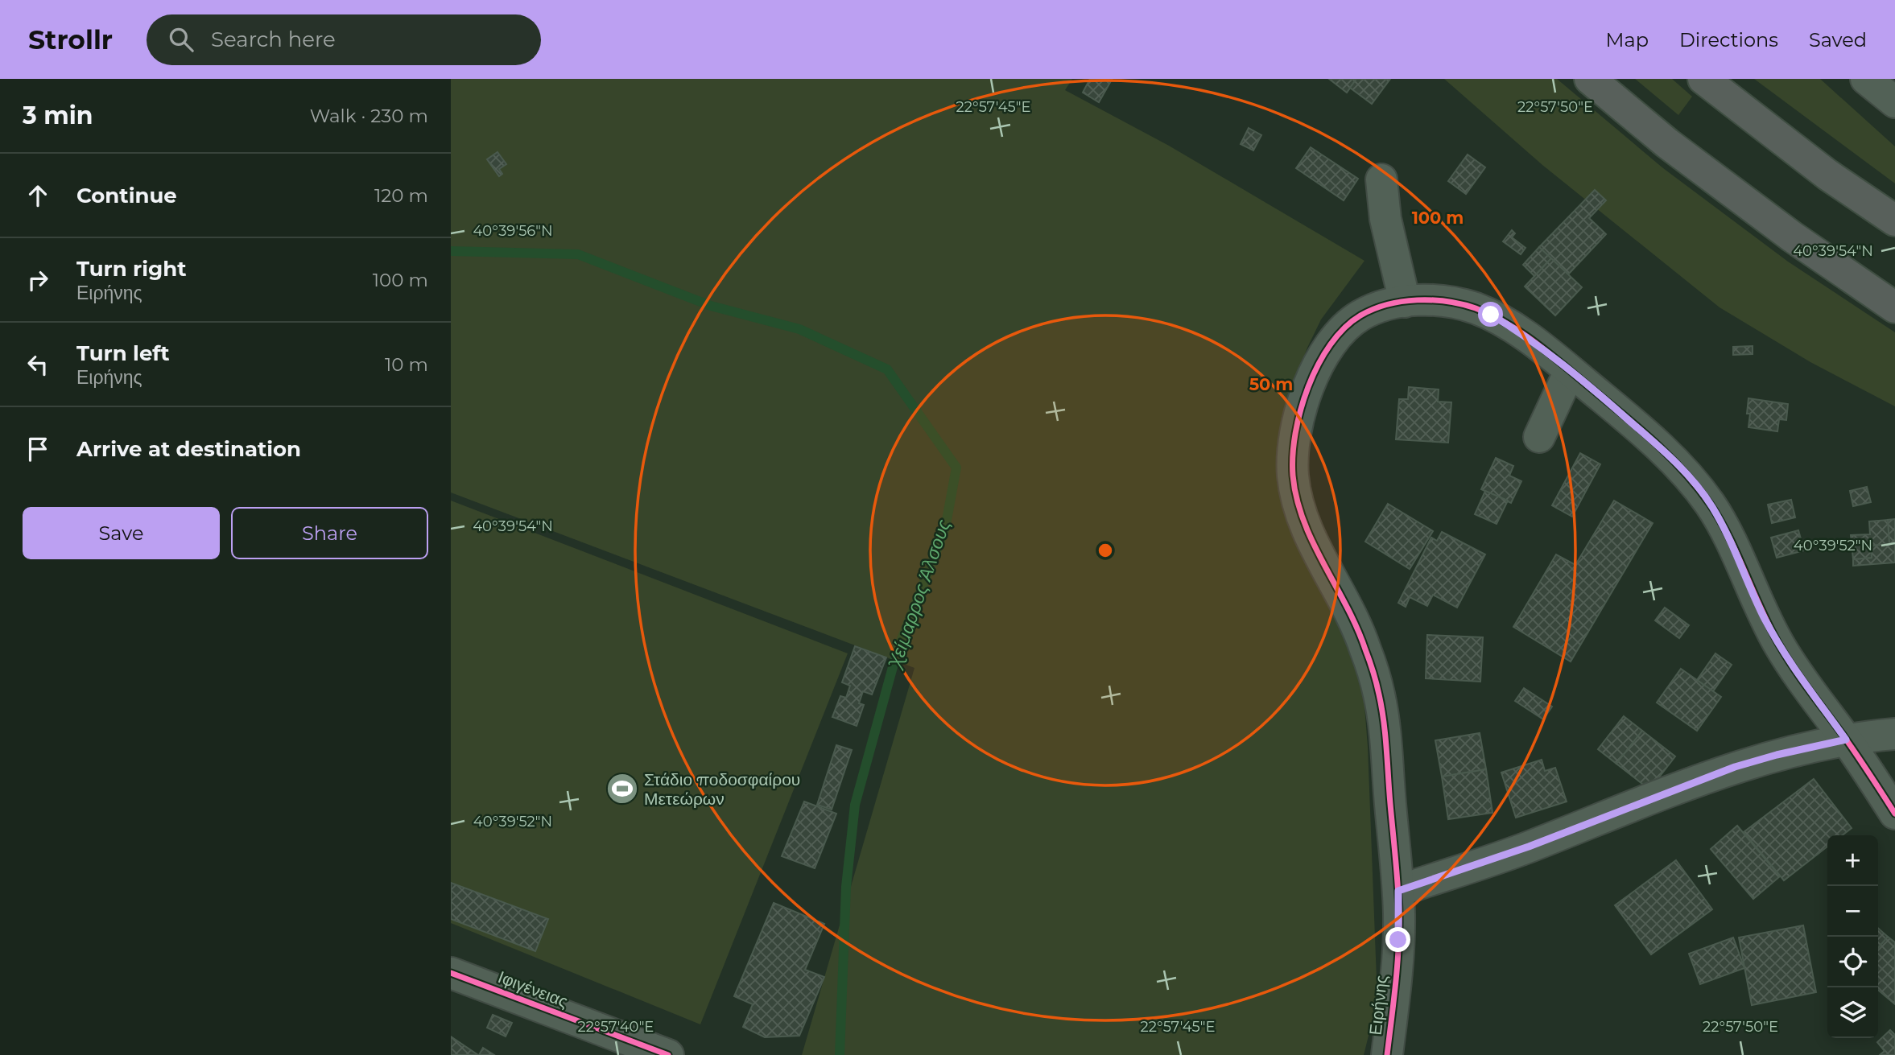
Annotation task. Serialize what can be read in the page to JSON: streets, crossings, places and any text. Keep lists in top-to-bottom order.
{
  "streets": {
    "street": ["Ιφιγένειας", "Ειρήνης"]
  },
  "water": ["Χείμαρρος Άλσους"],
  "places": {
    "sports": ["Στάδιο ποδοσφαίρου Μετεώρων"]
  },
  "page": {
    "header": "Strollr",
    "search": "Search here",
    "nav": ["Map", "Directions", "Saved"],
    "heading": ["3 min", "Walk · 230 m"],
    "list": [
      ["Continue", "120 m"],
      ["Turn right", "Ειρήνης", "100 m"],
      ["Turn left", "Ειρήνης", "10 m"],
      "Arrive at destination"
    ],
    "buttons": ["Save", "Share"],
    "map_buttons": ["+", "−"]
  },
  "coordinates": [
    "22°57'45\"E",
    "22°57'50\"E",
    "40°39'56\"N",
    "40°39'54\"N",
    "40°39'52\"N",
    "22°57'40\"E"
  ],
  "rings": ["100 m", "50 m"]
}
